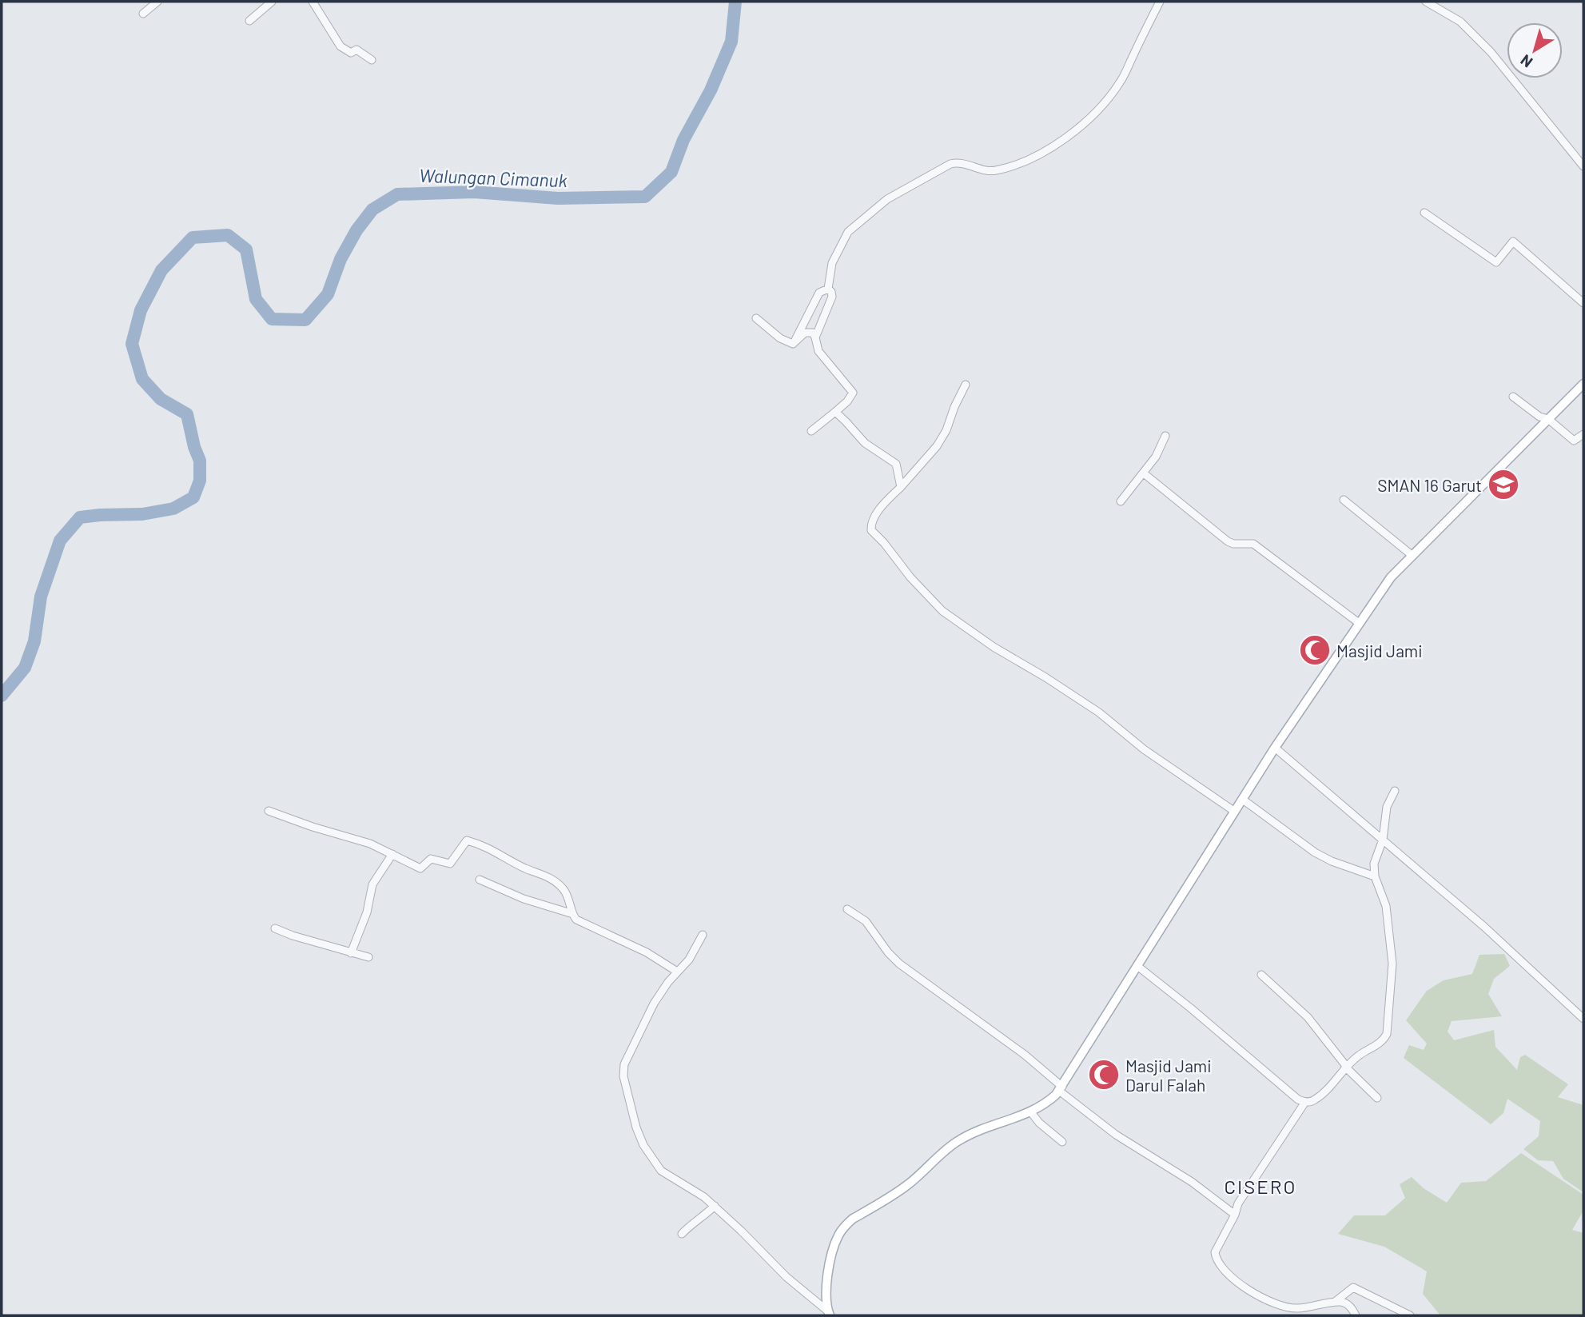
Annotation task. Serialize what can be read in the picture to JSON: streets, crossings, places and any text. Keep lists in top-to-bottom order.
{
  "districts": ["CISERO"],
  "water": ["Walungan Cimanuk"],
  "places": {
    "school or university": ["SMAN 16 Garut"],
    "mosque": ["Masjid Jami", "Masjid Jami Darul Falah"]
  },
  "north": "bottom left"
}
